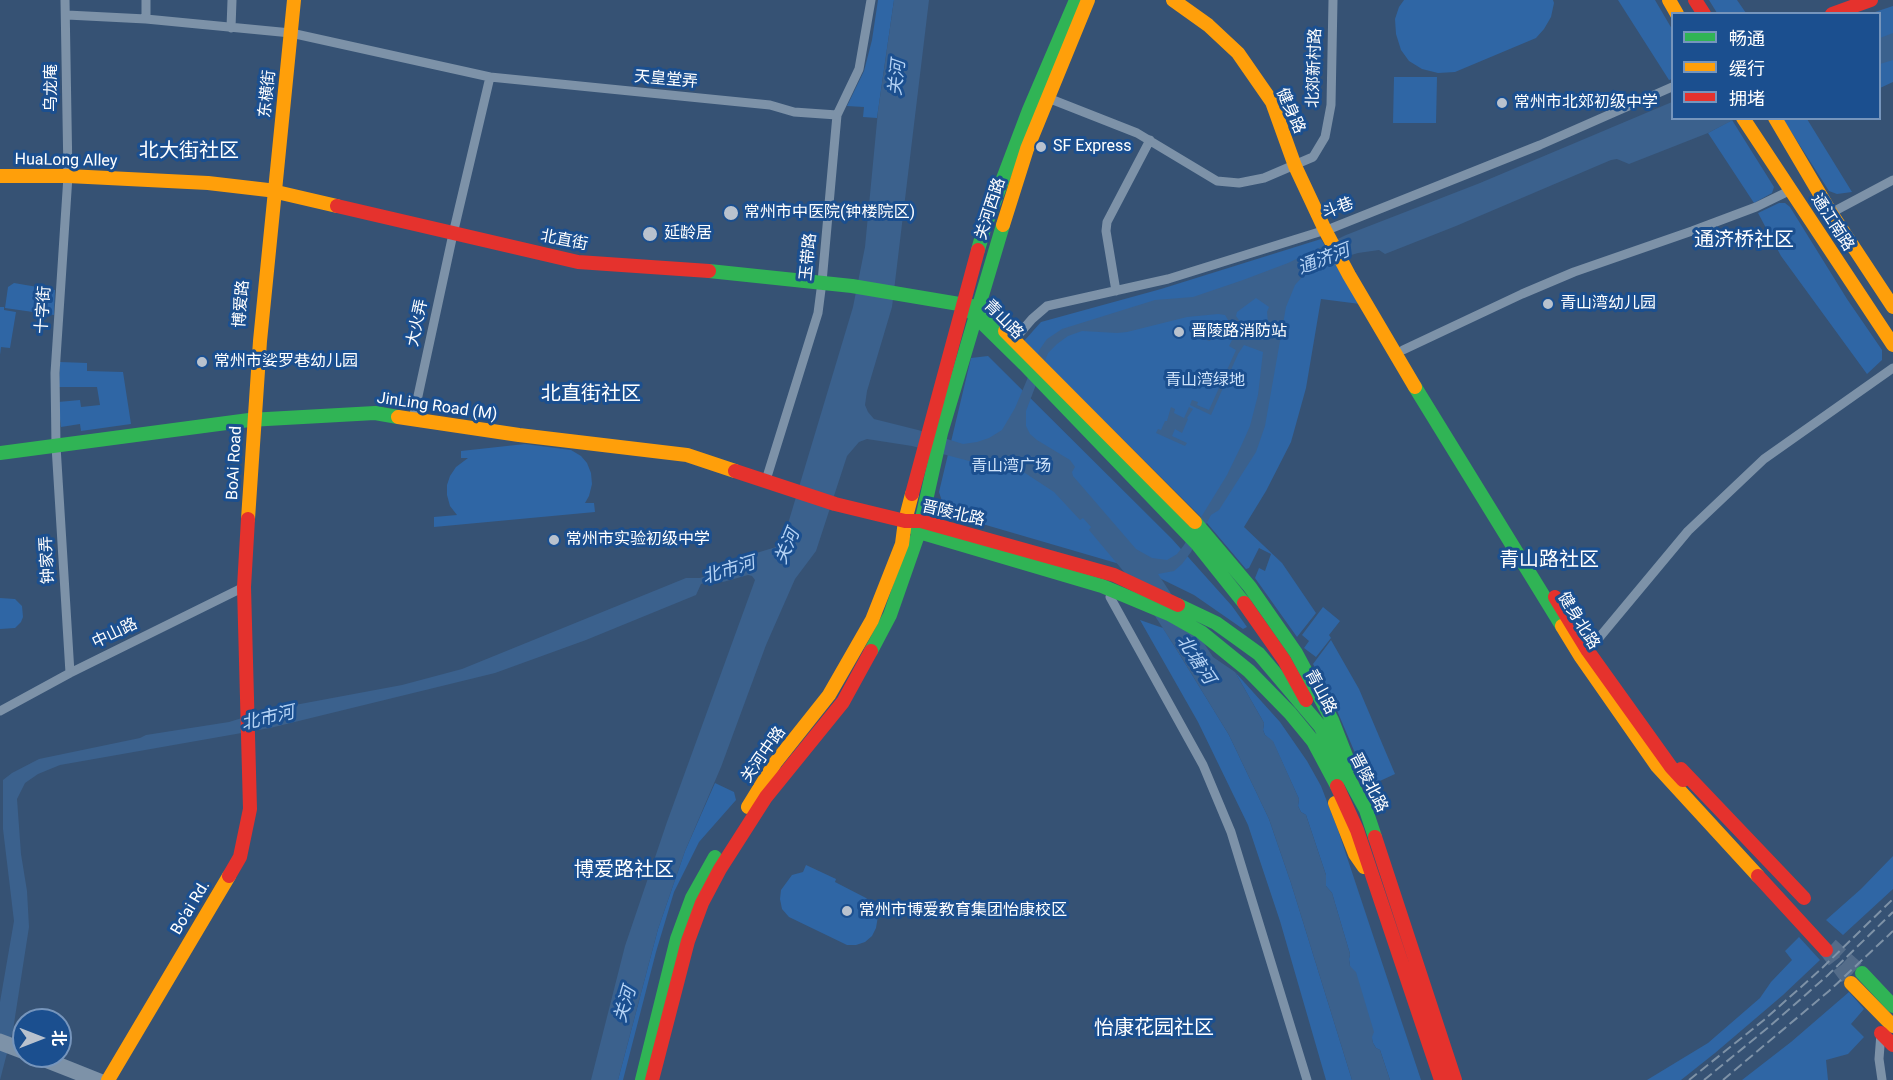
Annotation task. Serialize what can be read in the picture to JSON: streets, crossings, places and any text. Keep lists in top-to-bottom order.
{
  "streets": {
    "main road": [
      "东横街",
      "健身路",
      "HuaLong Alley",
      "关河西路",
      "通江南路",
      "北直街",
      "博爱路",
      "青山路",
      "JinLing Road (M)",
      "BoAi Road",
      "晋陵北路",
      "健身北路",
      "关河中路",
      "Bo'ai Rd."
    ],
    "street": [
      "北郊新村路",
      "天皇堂弄",
      "乌龙庵",
      "斗巷",
      "玉带路",
      "十字街",
      "大火弄",
      "钟家弄",
      "中山路"
    ]
  },
  "crossings": [
    ["北郊新村路", "健身路"],
    ["天皇堂弄", "乌龙庵"],
    ["天皇堂弄", "东横街"],
    ["天皇堂弄", "玉带路"],
    ["乌龙庵", "HuaLong Alley"],
    ["乌龙庵", "十字街"],
    ["东横街", "HuaLong Alley"],
    ["东横街", "北直街"],
    ["东横街", "博爱路"],
    ["健身路", "斗巷"],
    ["健身路", "健身北路"],
    ["HuaLong Alley", "北直街"],
    ["HuaLong Alley", "博爱路"],
    ["HuaLong Alley", "十字街"],
    ["关河西路", "北直街"],
    ["关河西路", "青山路"],
    ["斗巷", "青山路"],
    ["北直街", "玉带路"],
    ["北直街", "博爱路"],
    ["北直街", "青山路"],
    ["北直街", "大火弄"],
    ["玉带路", "JinLing Road (M)"],
    ["博爱路", "JinLing Road (M)"],
    ["博爱路", "BoAi Road"],
    ["十字街", "JinLing Road (M)"],
    ["十字街", "钟家弄"],
    ["青山路", "晋陵北路"],
    ["大火弄", "JinLing Road (M)"],
    ["JinLing Road (M)", "BoAi Road"],
    ["JinLing Road (M)", "晋陵北路"],
    ["JinLing Road (M)", "钟家弄"],
    ["JinLing Road (M)", "关河中路"],
    ["BoAi Road", "中山路"],
    ["BoAi Road", "Bo'ai Rd."],
    ["晋陵北路", "关河中路"],
    ["钟家弄", "中山路"]
  ],
  "districts": [
    "北大街社区",
    "通济桥社区",
    "北直街社区",
    "青山路社区",
    "博爱路社区",
    "怡康花园社区"
  ],
  "water": [
    "关河",
    "通济河",
    "北市河",
    "北塘河"
  ],
  "parks": ["青山湾绿地", "青山湾广场"],
  "places": [
    "常州市北郊初级中学",
    "SF Express",
    "常州市中医院(钟楼院区)",
    "延龄居",
    "青山湾幼儿园",
    "晋陵路消防站",
    "常州市娑罗巷幼儿园",
    "常州市实验初级中学",
    "常州市博爱教育集团怡康校区"
  ],
  "legend": ["畅通", "缓行", "拥堵"],
  "north": "right"
}
